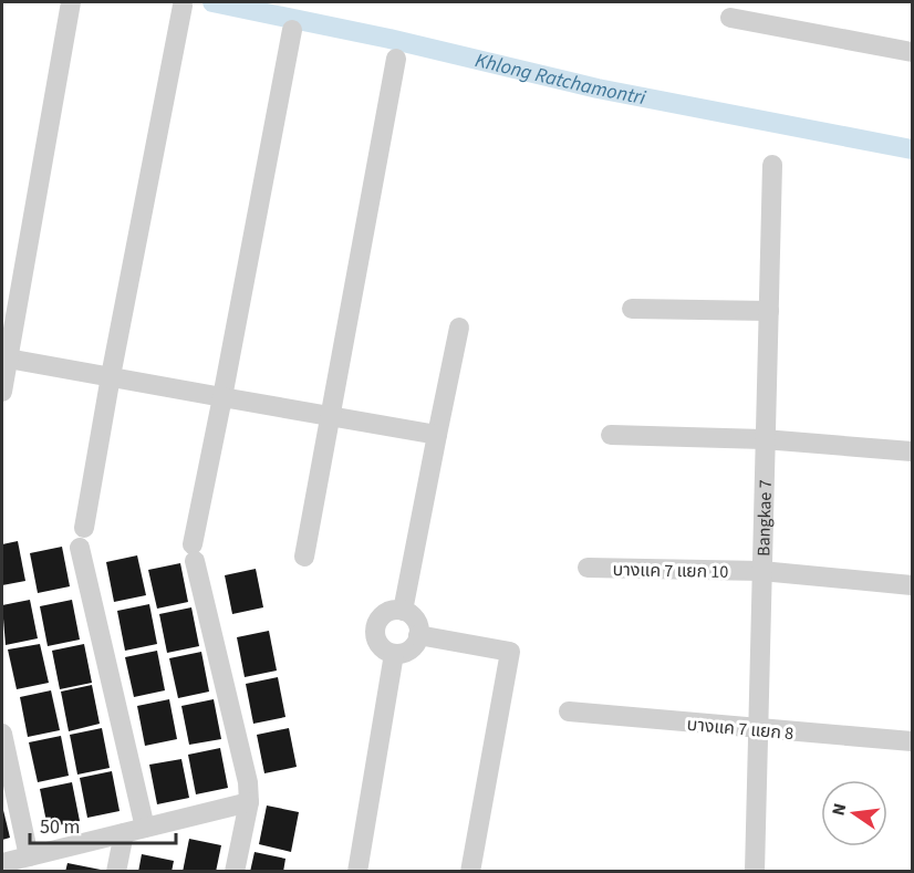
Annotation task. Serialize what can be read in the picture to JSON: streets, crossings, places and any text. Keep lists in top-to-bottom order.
{
  "streets": {
    "street": ["Bangkae 7", "บางแค 7 แยก 10", "บางแค 7 แยก 8"]
  },
  "crossings": [
    ["Bangkae 7", "บางแค 7 แยก 10"],
    ["Bangkae 7", "บางแค 7 แยก 8"]
  ],
  "water": ["Khlong Ratchamontri"],
  "scale_bar": "50 m",
  "north": "left"
}
